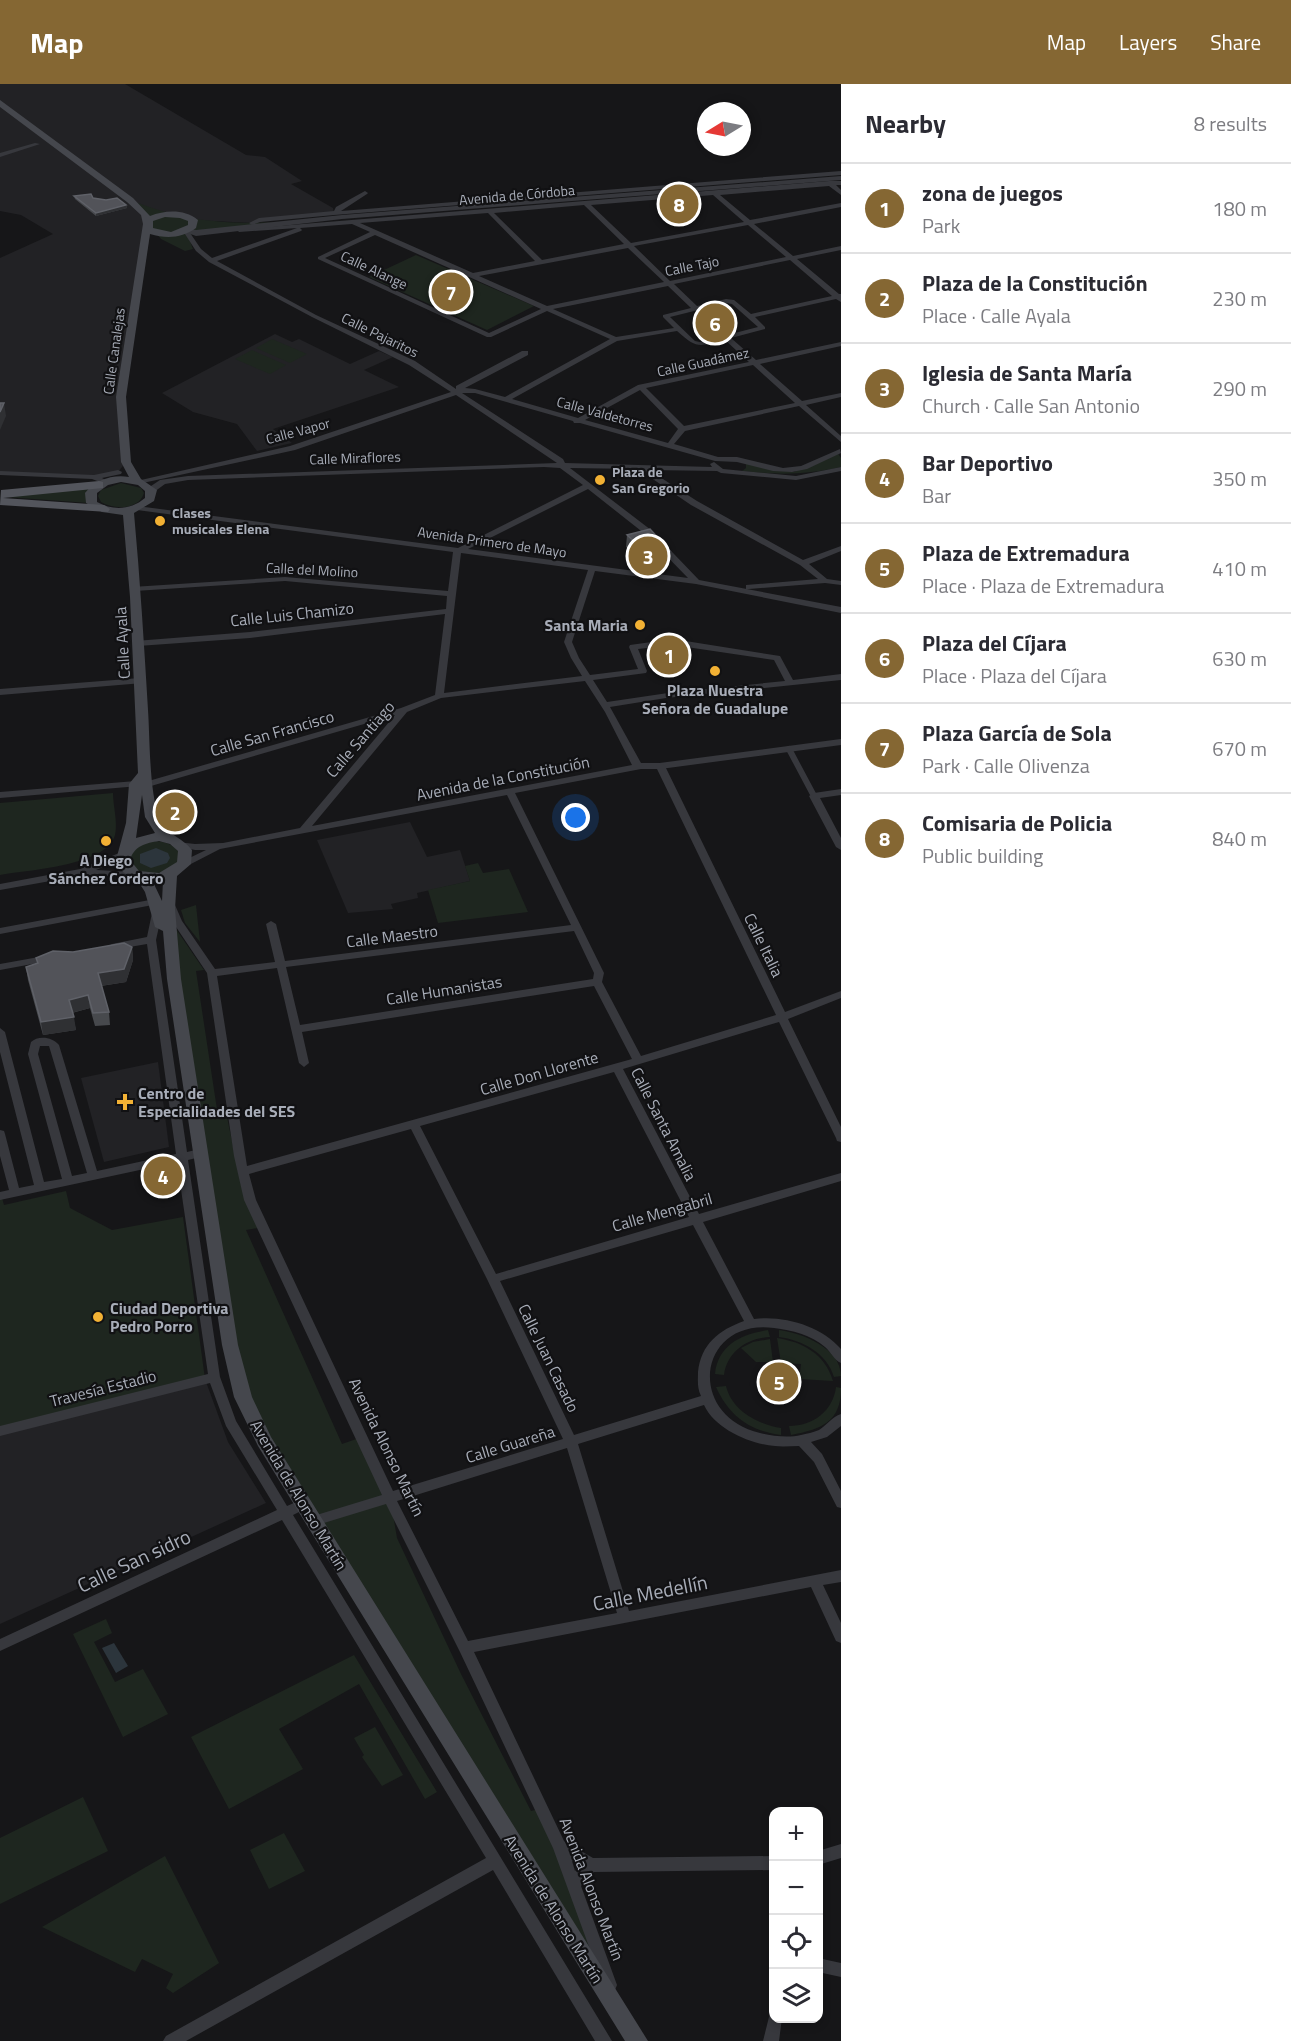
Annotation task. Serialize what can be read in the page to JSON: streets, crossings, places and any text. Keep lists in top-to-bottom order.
{
  "streets": {
    "main road": ["Calle Canalejas", "Calle Ayala", "Avenida de Alonso Martín"],
    "street": [
      "Avenida de Córdoba",
      "Calle Tajo",
      "Calle Alange",
      "Calle Pajaritos",
      "Calle Guadámez",
      "Calle Valdetorres",
      "Calle Vapor",
      "Calle Miraflores",
      "Avenida Primero de Mayo",
      "Calle del Molino",
      "Calle Luis Chamizo",
      "Calle San Francisco",
      "Calle Santiago",
      "Avenida de la Constitución",
      "Calle Maestro",
      "Calle Italia",
      "Calle Humanistas",
      "Calle Don Llorente",
      "Calle Santa Amalia",
      "Calle Mengabril",
      "Calle Juan Casado",
      "Travesía Estadio",
      "Calle Guareña",
      "Avenida Alonso Martín",
      "Calle San sidro",
      "Calle Medellín"
    ]
  },
  "crossings": [
    ["Avenida de Córdoba", "Calle Pajaritos"],
    ["Calle Tajo", "Calle Alange"],
    ["Calle Pajaritos", "Calle Valdetorres"],
    ["Calle Pajaritos", "Calle Vapor"],
    ["Calle Pajaritos", "Calle Miraflores"],
    ["Calle Canalejas", "Calle Vapor"],
    ["Calle Guadámez", "Calle Valdetorres"],
    ["Calle Valdetorres", "Calle Vapor"],
    ["Avenida Primero de Mayo", "Calle Ayala"],
    ["Calle del Molino", "Calle Ayala"],
    ["Calle Luis Chamizo", "Calle Ayala"],
    ["Calle Ayala", "Calle San Francisco"],
    ["Calle Ayala", "Avenida de la Constitución"],
    ["Calle Ayala", "Avenida Alonso Martín"],
    ["Calle Ayala", "Avenida de Alonso Martín"],
    ["Calle San Francisco", "Calle Santiago"],
    ["Calle Santiago", "Avenida de la Constitución"],
    ["Avenida de la Constitución", "Calle Italia"],
    ["Avenida de la Constitución", "Avenida Alonso Martín"],
    ["Avenida de la Constitución", "Avenida de Alonso Martín"],
    ["Calle Maestro", "Avenida Alonso Martín"],
    ["Calle Italia", "Calle Don Llorente"],
    ["Calle Don Llorente", "Calle Santa Amalia"],
    ["Calle Don Llorente", "Calle Juan Casado"],
    ["Calle Don Llorente", "Avenida Alonso Martín"],
    ["Calle Santa Amalia", "Calle Mengabril"],
    ["Calle Mengabril", "Calle Juan Casado"],
    ["Calle Juan Casado", "Calle Guareña"],
    ["Calle Juan Casado", "Calle Medellín"],
    ["Travesía Estadio", "Avenida de Alonso Martín"],
    ["Calle Guareña", "Avenida Alonso Martín"],
    ["Calle Guareña", "Avenida de Alonso Martín"],
    ["Avenida Alonso Martín", "Avenida de Alonso Martín"],
    ["Avenida Alonso Martín", "Calle Medellín"],
    ["Avenida de Alonso Martín", "Calle San sidro"]
  ],
  "places": {
    "other": [
      "Plaza de San Gregorio",
      "Clases musicales Elena",
      "Santa Maria",
      "Plaza Nuestra Señora de Guadalupe",
      "A Diego Sánchez Cordero",
      "Ciudad Deportiva Pedro Porro"
    ],
    "health": ["Centro de Especialidades del SES"]
  },
  "north": "left",
  "page": {
    "header": "Map",
    "nav": ["Map", "Layers", "Share"],
    "heading": ["Nearby", "8 results"],
    "list": [
      {
        "mark": "1",
        "name": "zona de juegos",
        "note": "Park",
        "value": "180 m"
      },
      {
        "mark": "2",
        "name": "Plaza de la Constitución",
        "note": "Place · Calle Ayala",
        "value": "230 m"
      },
      {
        "mark": "3",
        "name": "Iglesia de Santa María",
        "note": "Church · Calle San Antonio",
        "value": "290 m"
      },
      {
        "mark": "4",
        "name": "Bar Deportivo",
        "note": "Bar",
        "value": "350 m"
      },
      {
        "mark": "5",
        "name": "Plaza de Extremadura",
        "note": "Place · Plaza de Extremadura",
        "value": "410 m"
      },
      {
        "mark": "6",
        "name": "Plaza del Cíjara",
        "note": "Place · Plaza del Cíjara",
        "value": "630 m"
      },
      {
        "mark": "7",
        "name": "Plaza García de Sola",
        "note": "Park · Calle Olivenza",
        "value": "670 m"
      },
      {
        "mark": "8",
        "name": "Comisaria de Policia",
        "note": "Public building",
        "value": "840 m"
      }
    ],
    "pins": [
      "8",
      "7",
      "6",
      "3",
      "1",
      "2",
      "4",
      "5"
    ],
    "map_buttons": ["+", "−"]
  }
}
